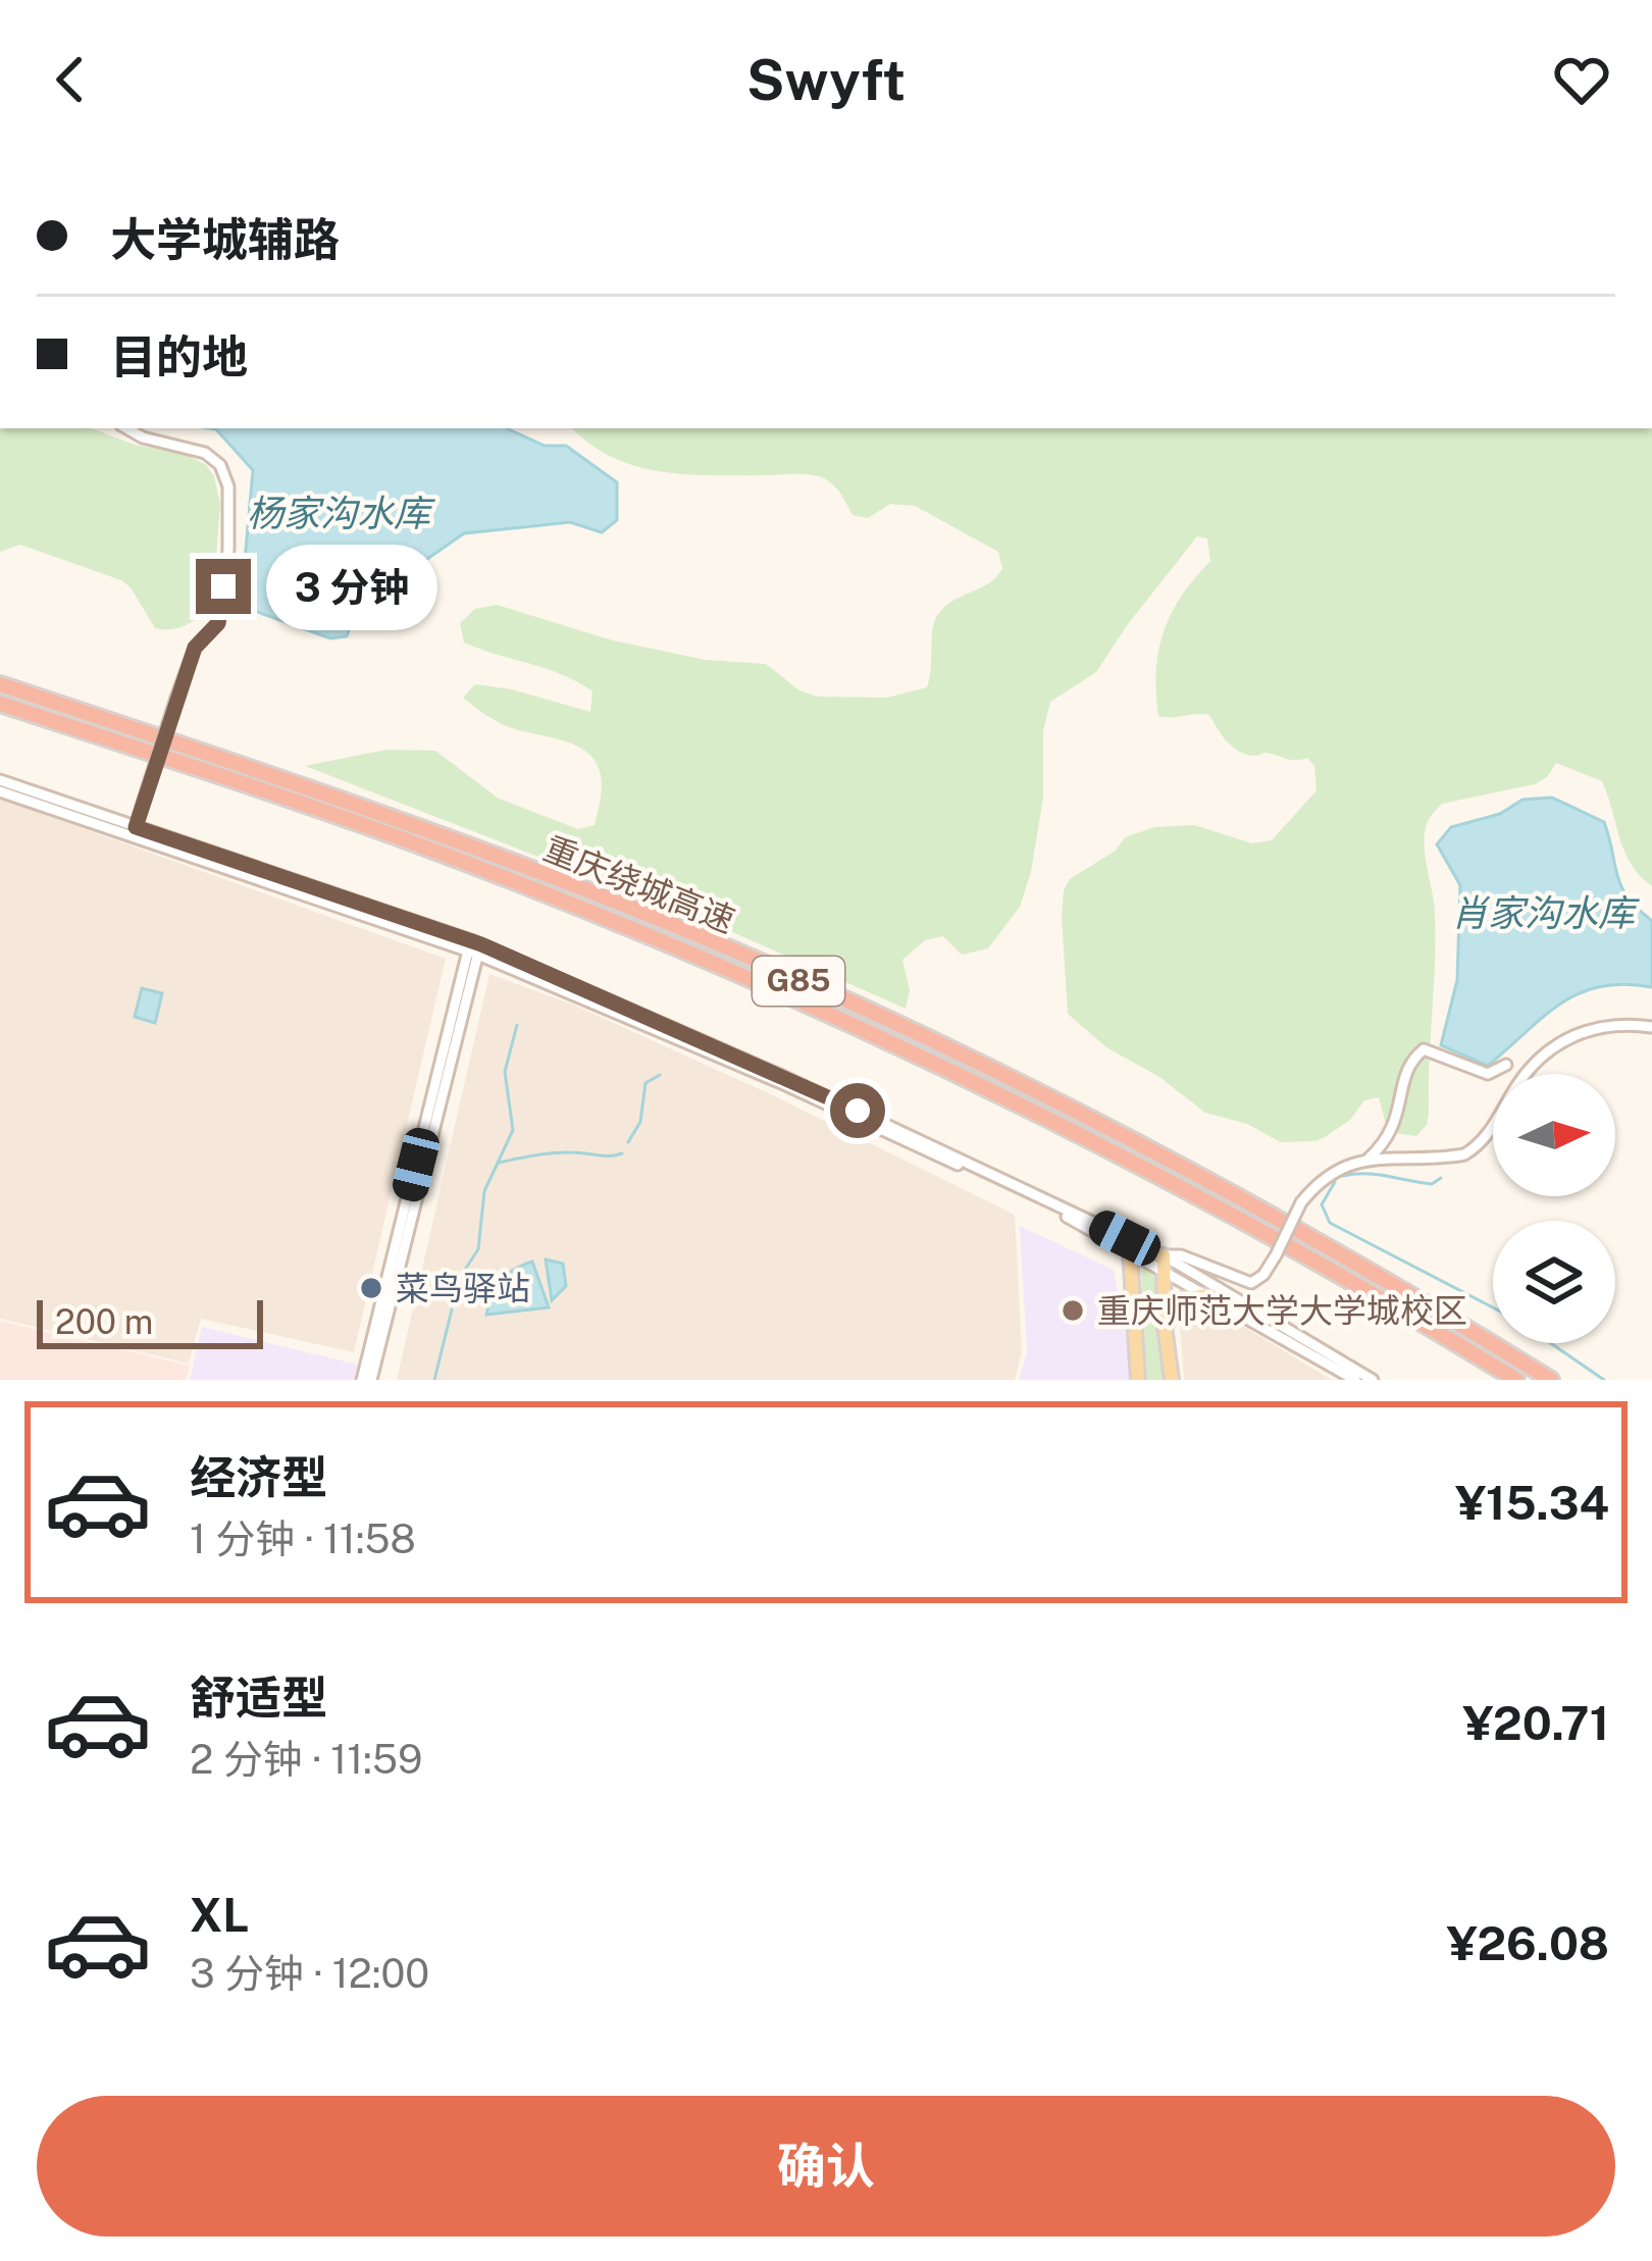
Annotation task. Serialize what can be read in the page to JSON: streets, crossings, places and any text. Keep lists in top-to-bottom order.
{
  "streets": {
    "highway": ["重庆绕城高速", "G85"]
  },
  "water": ["杨家沟水库", "肖家沟水库"],
  "places": ["菜鸟驿站", "重庆师范大学大学城校区"],
  "scale_bar": "200 m",
  "north": "right",
  "page": {
    "header": "Swyft",
    "banner": ["大学城辅路", "目的地"],
    "bubble": "3 分钟",
    "scale": "200 m",
    "list": [
      {
        "name": "经济型",
        "note": "1 分钟 · 11:58",
        "value": "¥15.34"
      },
      {
        "name": "舒适型",
        "note": "2 分钟 · 11:59",
        "value": "¥20.71"
      },
      {
        "name": "XL",
        "note": "3 分钟 · 12:00",
        "value": "¥26.08"
      }
    ],
    "buttons": "确认"
  }
}
